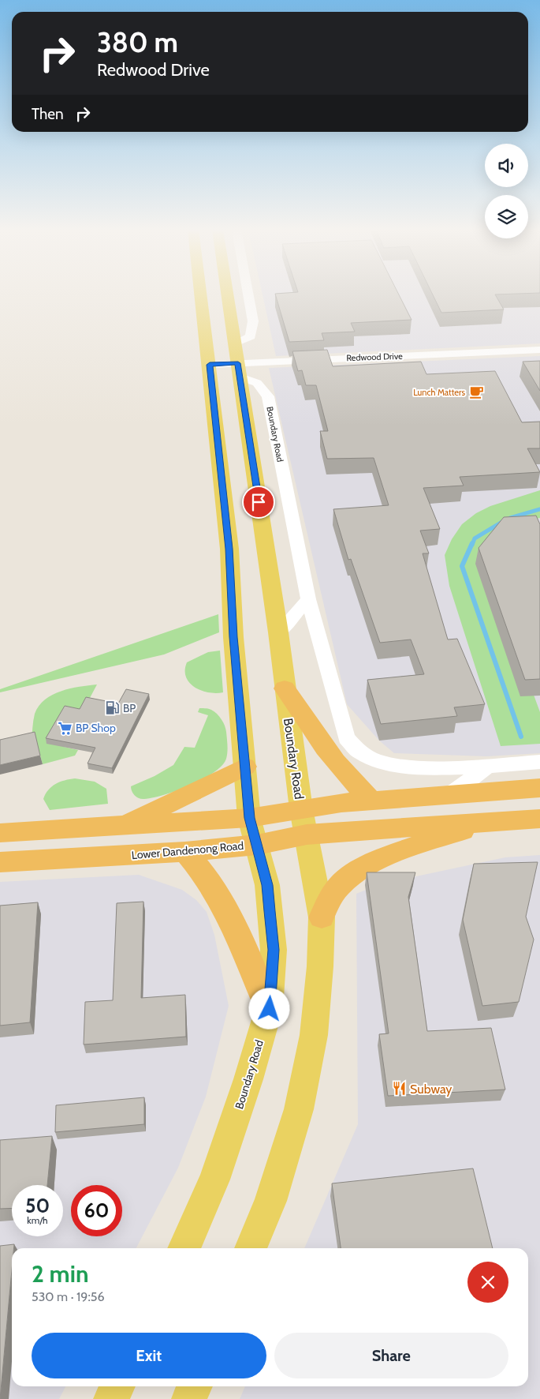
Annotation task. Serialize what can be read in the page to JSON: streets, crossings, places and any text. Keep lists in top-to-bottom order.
{
  "streets": {
    "highway": ["Lower Dandenong Road"],
    "main road": ["Boundary Road"],
    "street": ["Redwood Drive"]
  },
  "crossings": [
    ["Redwood Drive", "Boundary Road"],
    ["Boundary Road", "Lower Dandenong Road"]
  ],
  "places": {
    "cafe": ["Lunch Matters"],
    "fuel station": ["BP"],
    "supermarket": ["BP Shop"],
    "restaurant": ["Subway"]
  },
  "page": {
    "turn": ["380 m", "Redwood Drive"],
    "then": "Then",
    "speed": "50 km/h",
    "limit": "60",
    "heading": ["2 min", "530 m · 19:56"],
    "buttons": ["Exit", "Share"]
  }
}
